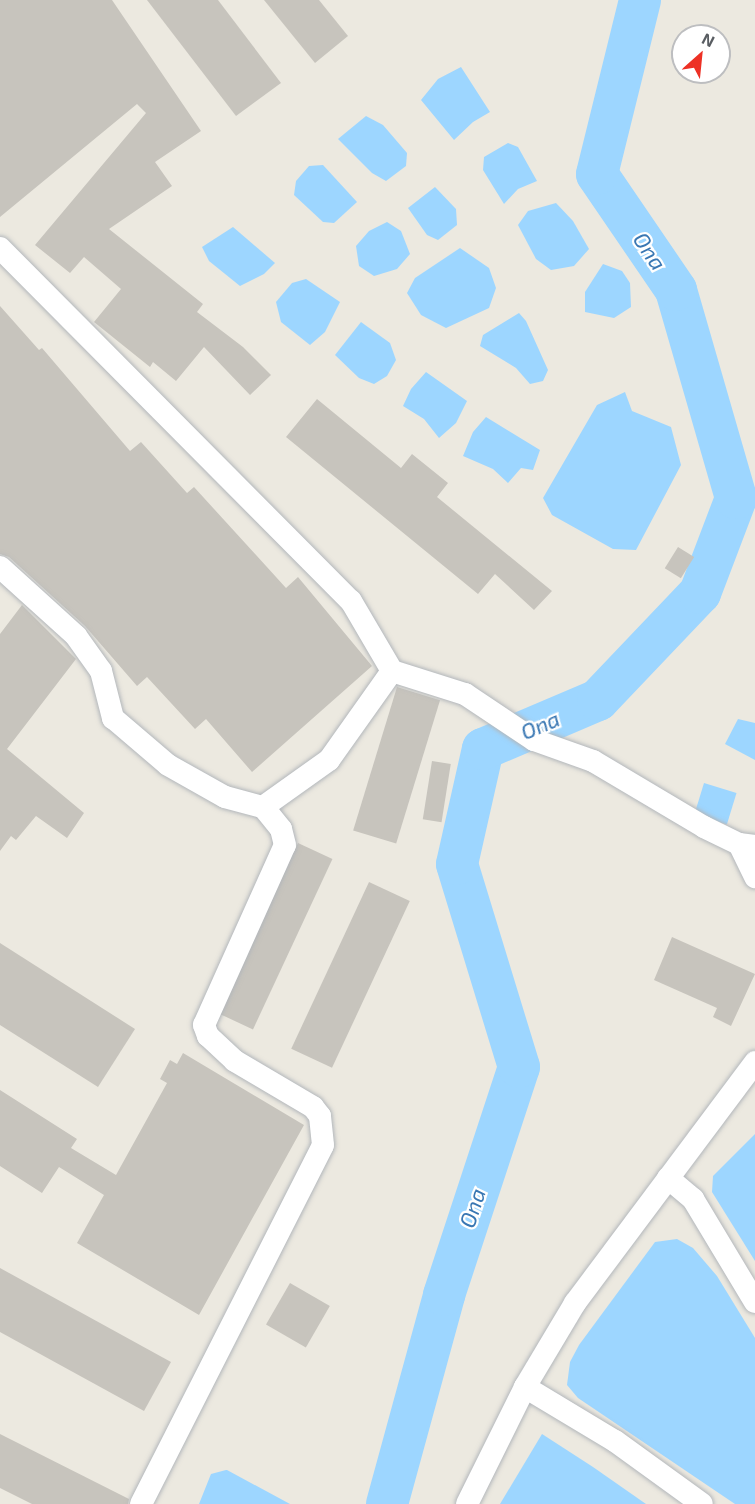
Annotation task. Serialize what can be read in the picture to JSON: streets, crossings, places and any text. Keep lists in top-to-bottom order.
{
  "water": ["Ona"],
  "north": "top right"
}
